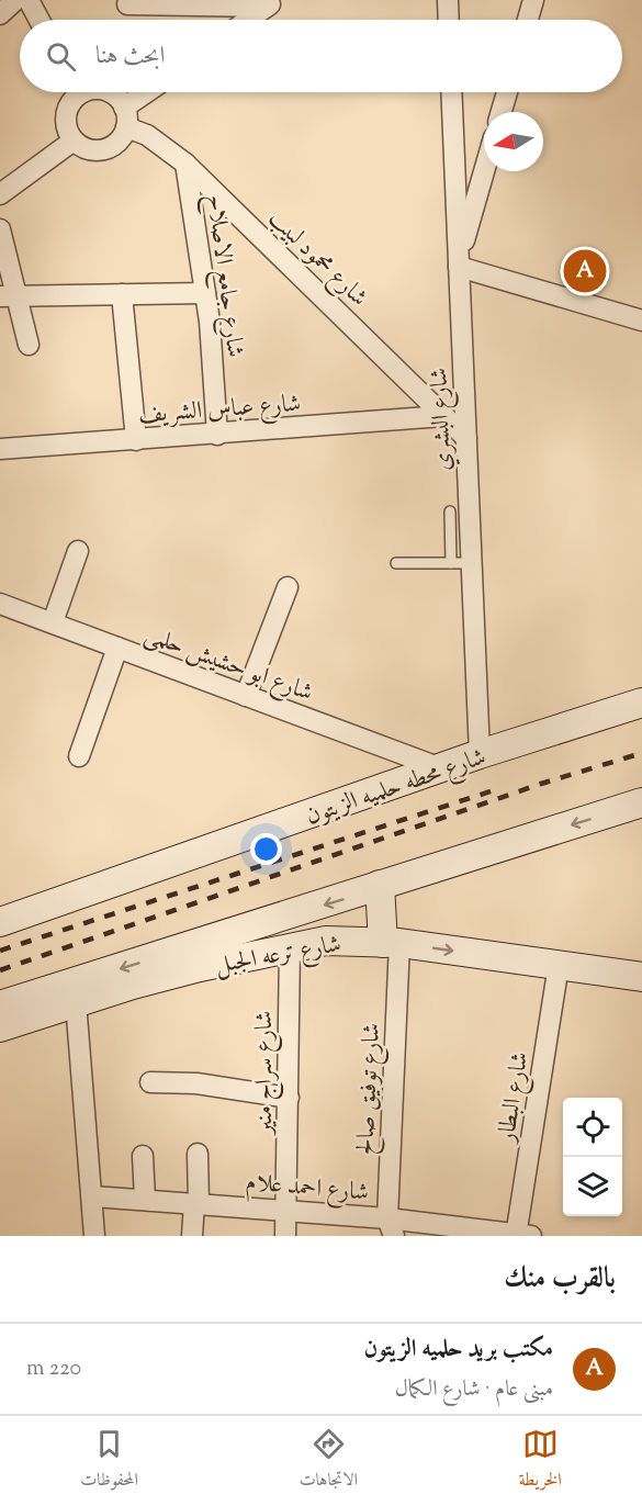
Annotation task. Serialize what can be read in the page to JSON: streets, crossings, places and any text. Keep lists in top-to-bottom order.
{
  "streets": {
    "street": [
      "شارع محمود لبيب",
      "شارع جامع الاصلاح",
      "شارع عباس الشريف",
      "شارع البشري",
      "شارع ابو حشيش حلمى",
      "شارع محطه حلميه الزيتون",
      "شارع ترعه الجبل",
      "شارع سراج منير",
      "شارع توفيق صالح",
      "شارع البطار",
      "شارع احمد علام"
    ]
  },
  "crossings": [
    ["شارع محمود لبيب", "شارع جامع الاصلاح"],
    ["شارع محمود لبيب", "شارع عباس الشريف"],
    ["شارع محمود لبيب", "شارع البشري"],
    ["شارع جامع الاصلاح", "شارع عباس الشريف"],
    ["شارع البشري", "شارع محطه حلميه الزيتون"],
    ["شارع ابو حشيش حلمى", "شارع محطه حلميه الزيتون"],
    ["شارع ترعه الجبل", "شارع سراج منير"],
    ["شارع ترعه الجبل", "شارع توفيق صالح"],
    ["شارع ترعه الجبل", "شارع البطار"],
    ["شارع سراج منير", "شارع احمد علام"],
    ["شارع توفيق صالح", "شارع احمد علام"],
    ["شارع البطار", "شارع احمد علام"]
  ],
  "north": "left",
  "page": {
    "search": "ابحث هنا",
    "pins": "A",
    "heading": "بالقرب منك",
    "list": [
      {
        "mark": "A",
        "name": "مكتب بريد حلميه الزيتون",
        "note": "مبنى عام · شارع الكمال",
        "value": "220 m"
      }
    ],
    "nav": ["الخريطة", "الاتجاهات", "المحفوظات"]
  }
}
